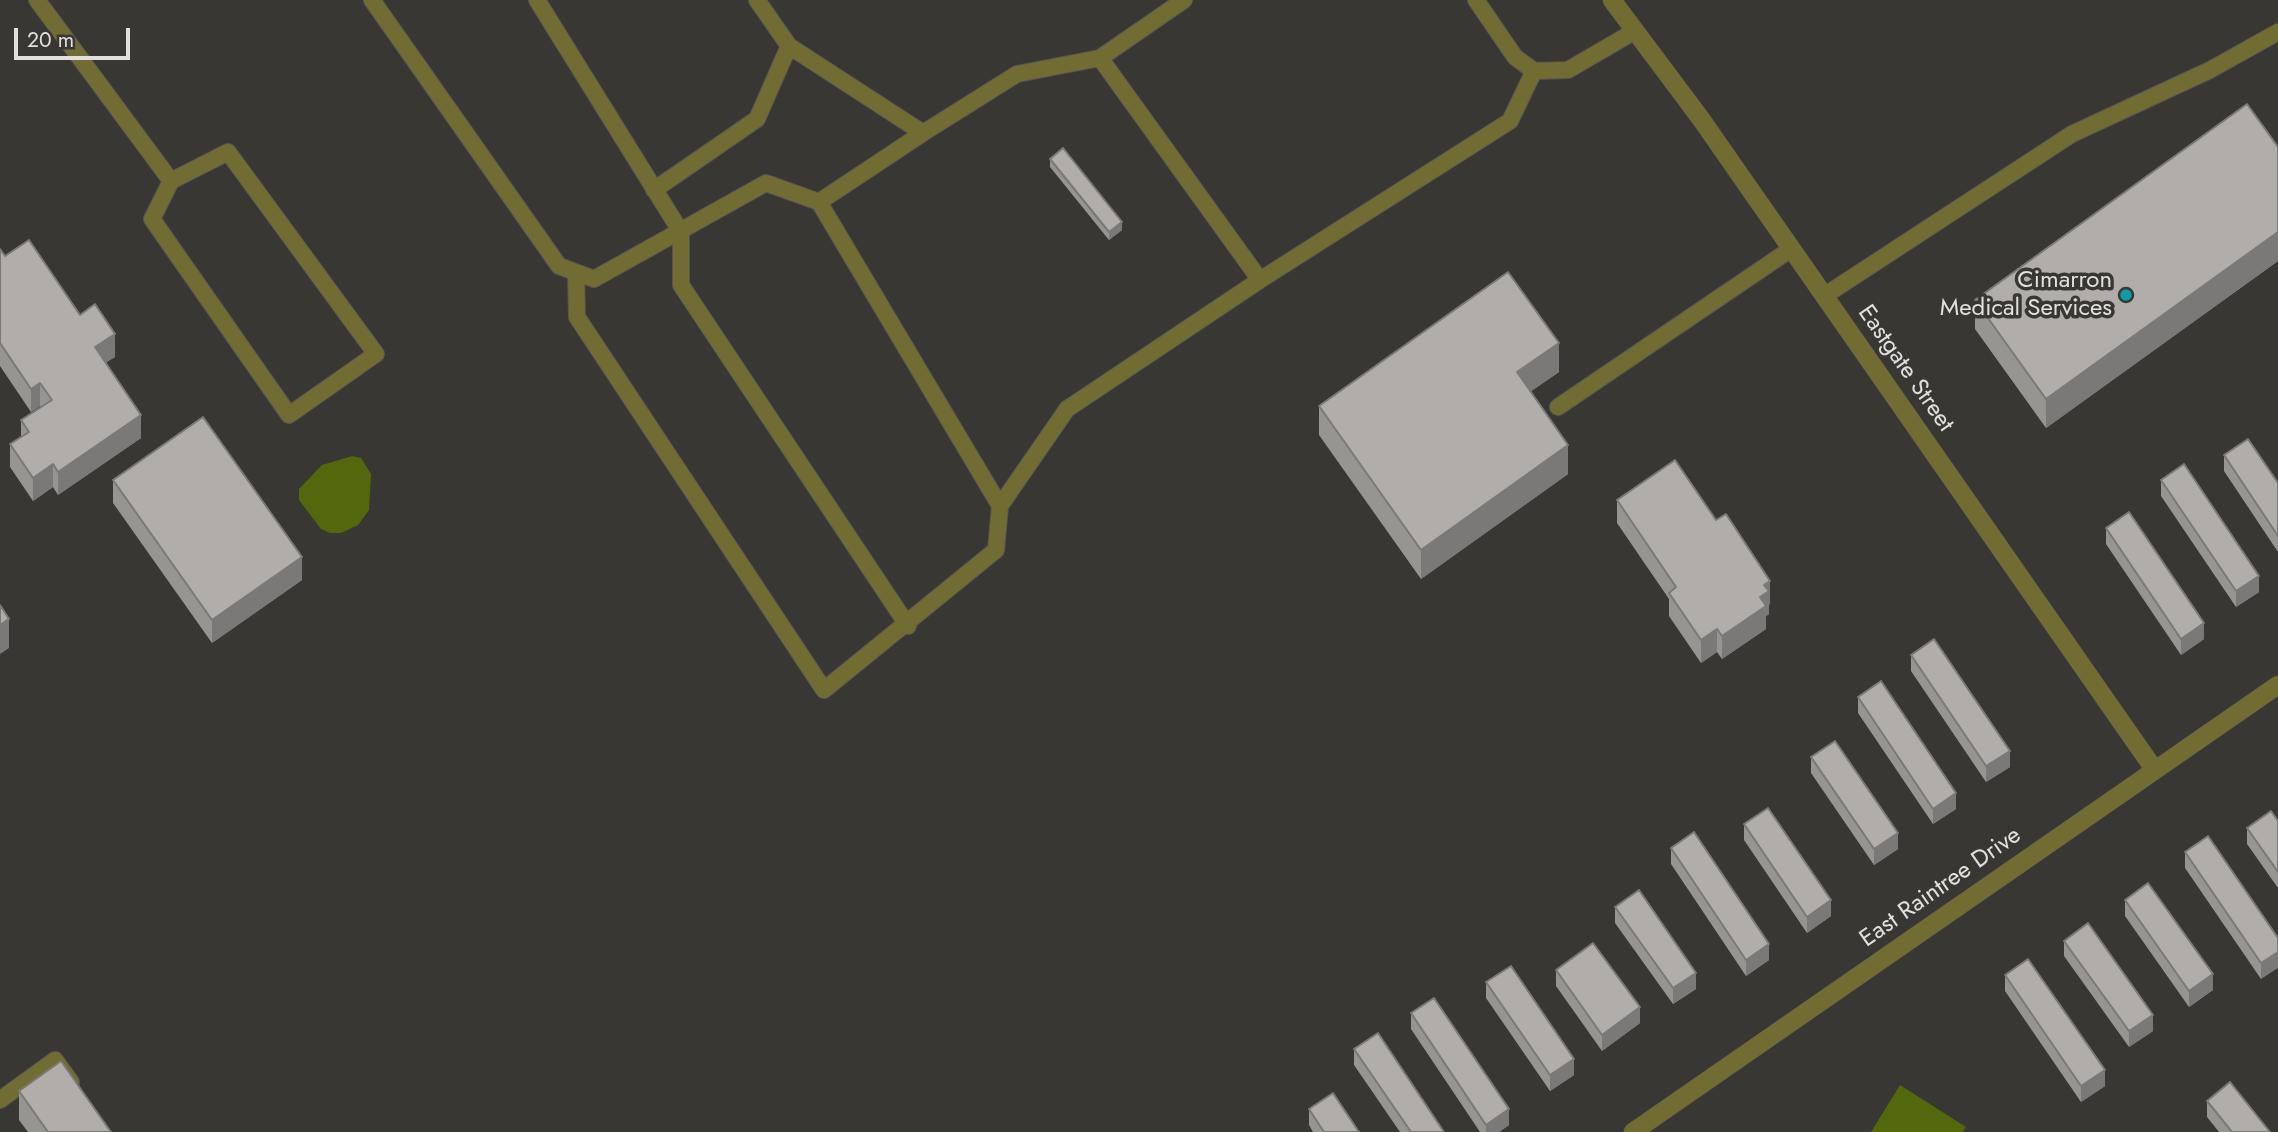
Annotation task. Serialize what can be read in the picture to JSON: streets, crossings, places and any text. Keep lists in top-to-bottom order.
{
  "streets": {
    "street": ["Eastgate Street", "East Raintree Drive"]
  },
  "crossings": [
    ["Eastgate Street", "East Raintree Drive"]
  ],
  "places": ["Cimarron Medical Services"],
  "scale_bar": "20 m"
}
